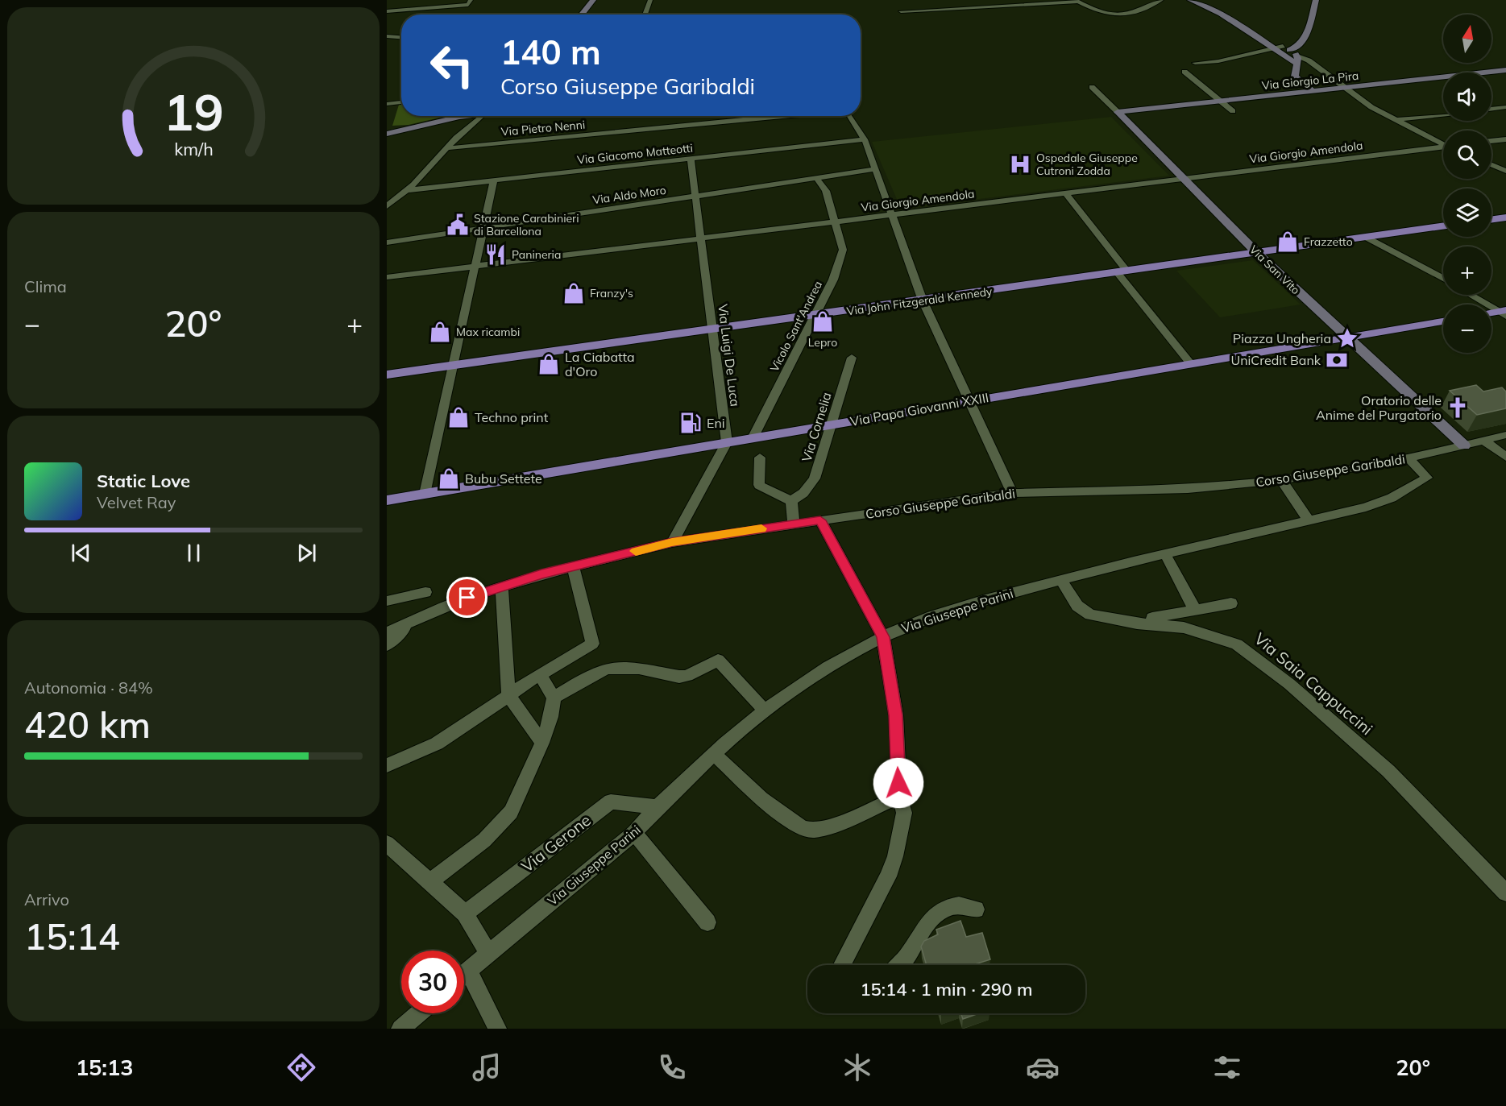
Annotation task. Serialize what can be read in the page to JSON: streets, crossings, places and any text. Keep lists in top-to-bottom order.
{
  "streets": {
    "main road": ["Via John Fitzgerald Kennedy", "Via Papa Giovanni XXIII"],
    "street": [
      "Via Giorgio La Pira",
      "Via Pietro Nenni",
      "Via Giorgio Amendola",
      "Via Giacomo Matteotti",
      "Via Aldo Moro",
      "Via San Vito",
      "Vicolo Sant'Andrea",
      "Via Luigi De Luca",
      "Via Cornelia",
      "Corso Giuseppe Garibaldi",
      "Via Giuseppe Parini",
      "Via Saia Cappuccini",
      "Via Gerone"
    ]
  },
  "crossings": [
    ["Via Giorgio La Pira", "Via San Vito"],
    ["Via Giorgio Amendola", "Via San Vito"],
    ["Via Giorgio Amendola", "Vicolo Sant'Andrea"],
    ["Via Giorgio Amendola", "Via Luigi De Luca"],
    ["Via Giacomo Matteotti", "Via Luigi De Luca"],
    ["Via Aldo Moro", "Vicolo Sant'Andrea"],
    ["Via Aldo Moro", "Via Luigi De Luca"],
    ["Via San Vito", "Via John Fitzgerald Kennedy"],
    ["Via San Vito", "Via Papa Giovanni XXIII"],
    ["Via San Vito", "Corso Giuseppe Garibaldi"],
    ["Via John Fitzgerald Kennedy", "Vicolo Sant'Andrea"],
    ["Via John Fitzgerald Kennedy", "Via Luigi De Luca"],
    ["Vicolo Sant'Andrea", "Via Papa Giovanni XXIII"],
    ["Via Luigi De Luca", "Via Papa Giovanni XXIII"],
    ["Via Papa Giovanni XXIII", "Via Cornelia"],
    ["Corso Giuseppe Garibaldi", "Via Giuseppe Parini"],
    ["Via Giuseppe Parini", "Via Saia Cappuccini"],
    ["Via Giuseppe Parini", "Via Gerone"]
  ],
  "places": {
    "hospital": ["Ospedale Giuseppe Cutroni Zodda"],
    "public building": ["Stazione Carabinieri di Barcellona"],
    "shop": [
      "Frazzetto",
      "Franzy's",
      "Lepro",
      "Max ricambi",
      "La Ciabatta d'Oro",
      "Techno print",
      "Bubu Settete"
    ],
    "restaurant": ["Panineria"],
    "place": ["Piazza Ungheria"],
    "bank": ["UniCredit Bank"],
    "church": ["Oratorio delle Anime del Purgatorio"],
    "fuel station": ["Eni"]
  },
  "north": "top",
  "page": {
    "map_buttons": ["+", "−"],
    "turn": ["140 m", "Corso Giuseppe Garibaldi"],
    "tile": [
      "Clima",
      ["Autonomia · 84%", "420 km"],
      ["Arrivo", "15:14"]
    ],
    "heat": ["−", "20°", "+"],
    "song": ["Static Love", "Velvet Ray"],
    "limit": "30",
    "trip": "15:14 · 1 min · 290 m",
    "tabs": ["15:13", "20°"],
    "gauge": ["19", "km/h"]
  }
}
